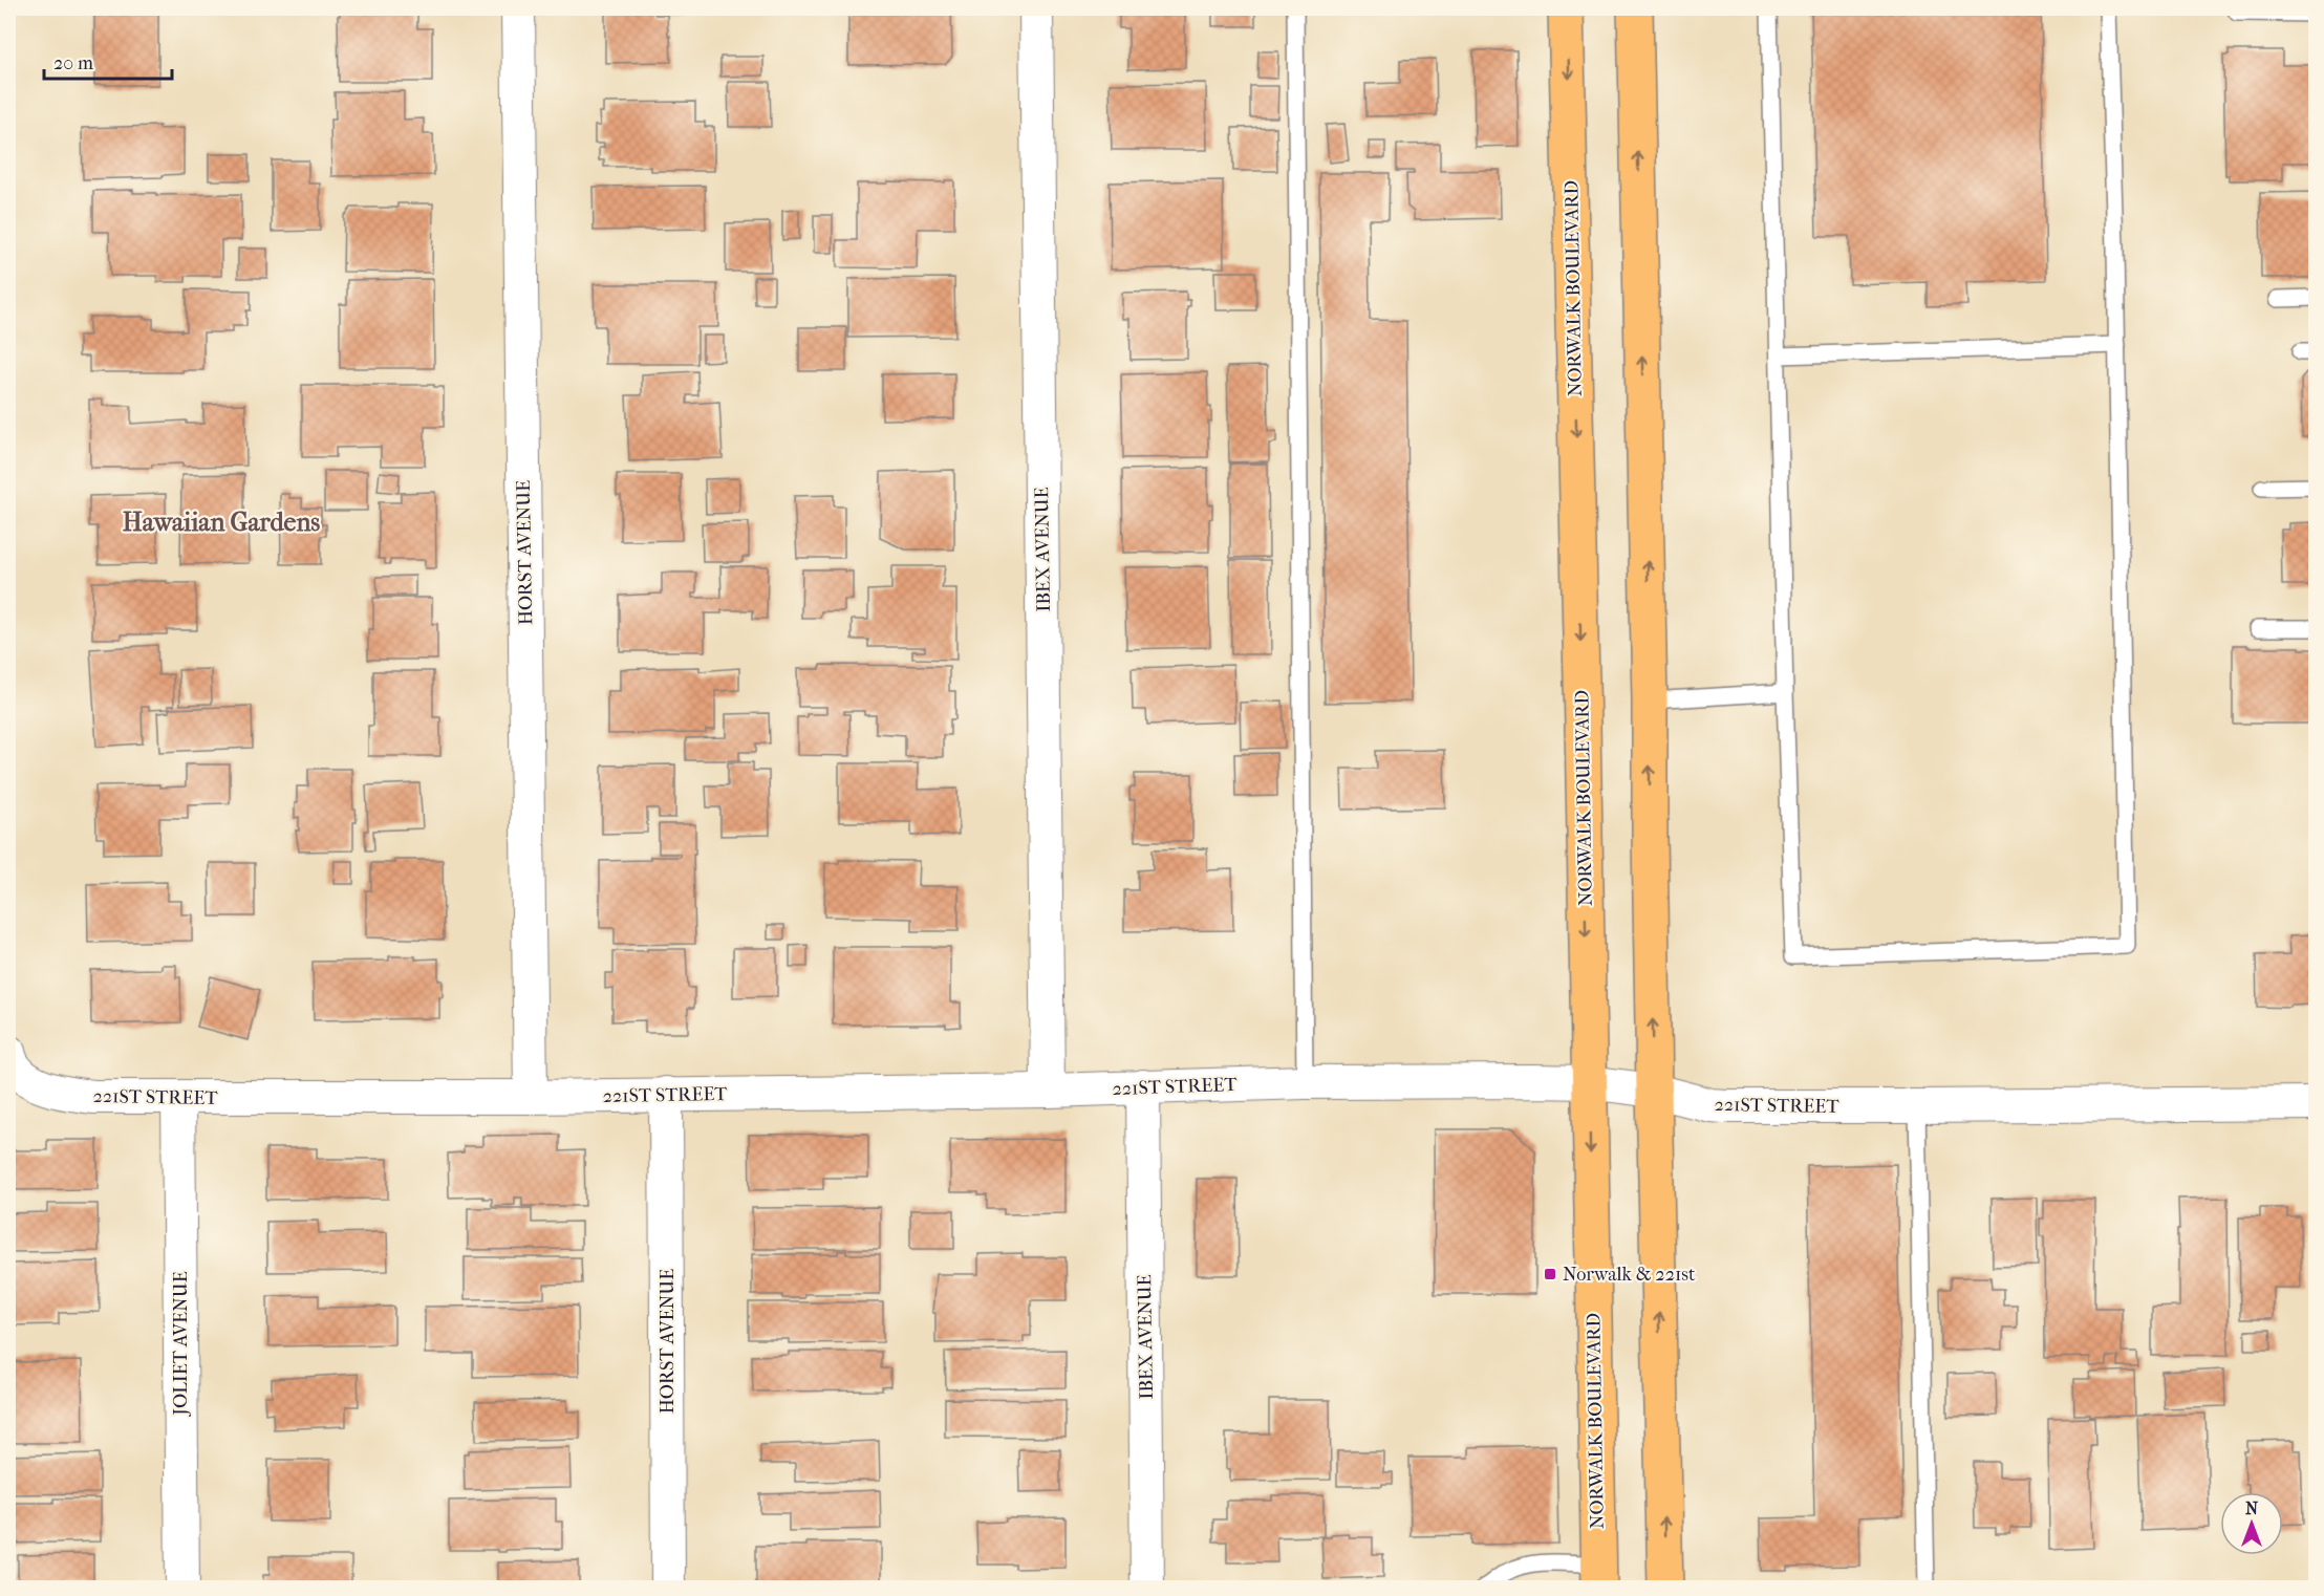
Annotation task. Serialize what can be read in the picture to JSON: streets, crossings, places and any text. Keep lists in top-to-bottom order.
{
  "streets": {
    "main road": ["NORWALK BOULEVARD"],
    "street": [
      "IBEX AVENUE",
      "HORST AVENUE",
      "221ST STREET",
      "JOLIET AVENUE"
    ]
  },
  "crossings": [
    ["NORWALK BOULEVARD", "221ST STREET"],
    ["IBEX AVENUE", "221ST STREET"],
    ["HORST AVENUE", "221ST STREET"],
    ["221ST STREET", "JOLIET AVENUE"]
  ],
  "districts": ["Hawaiian Gardens"],
  "places": {
    "transit": ["Norwalk & 221st"]
  },
  "scale_bar": "20 m",
  "north": "top"
}
